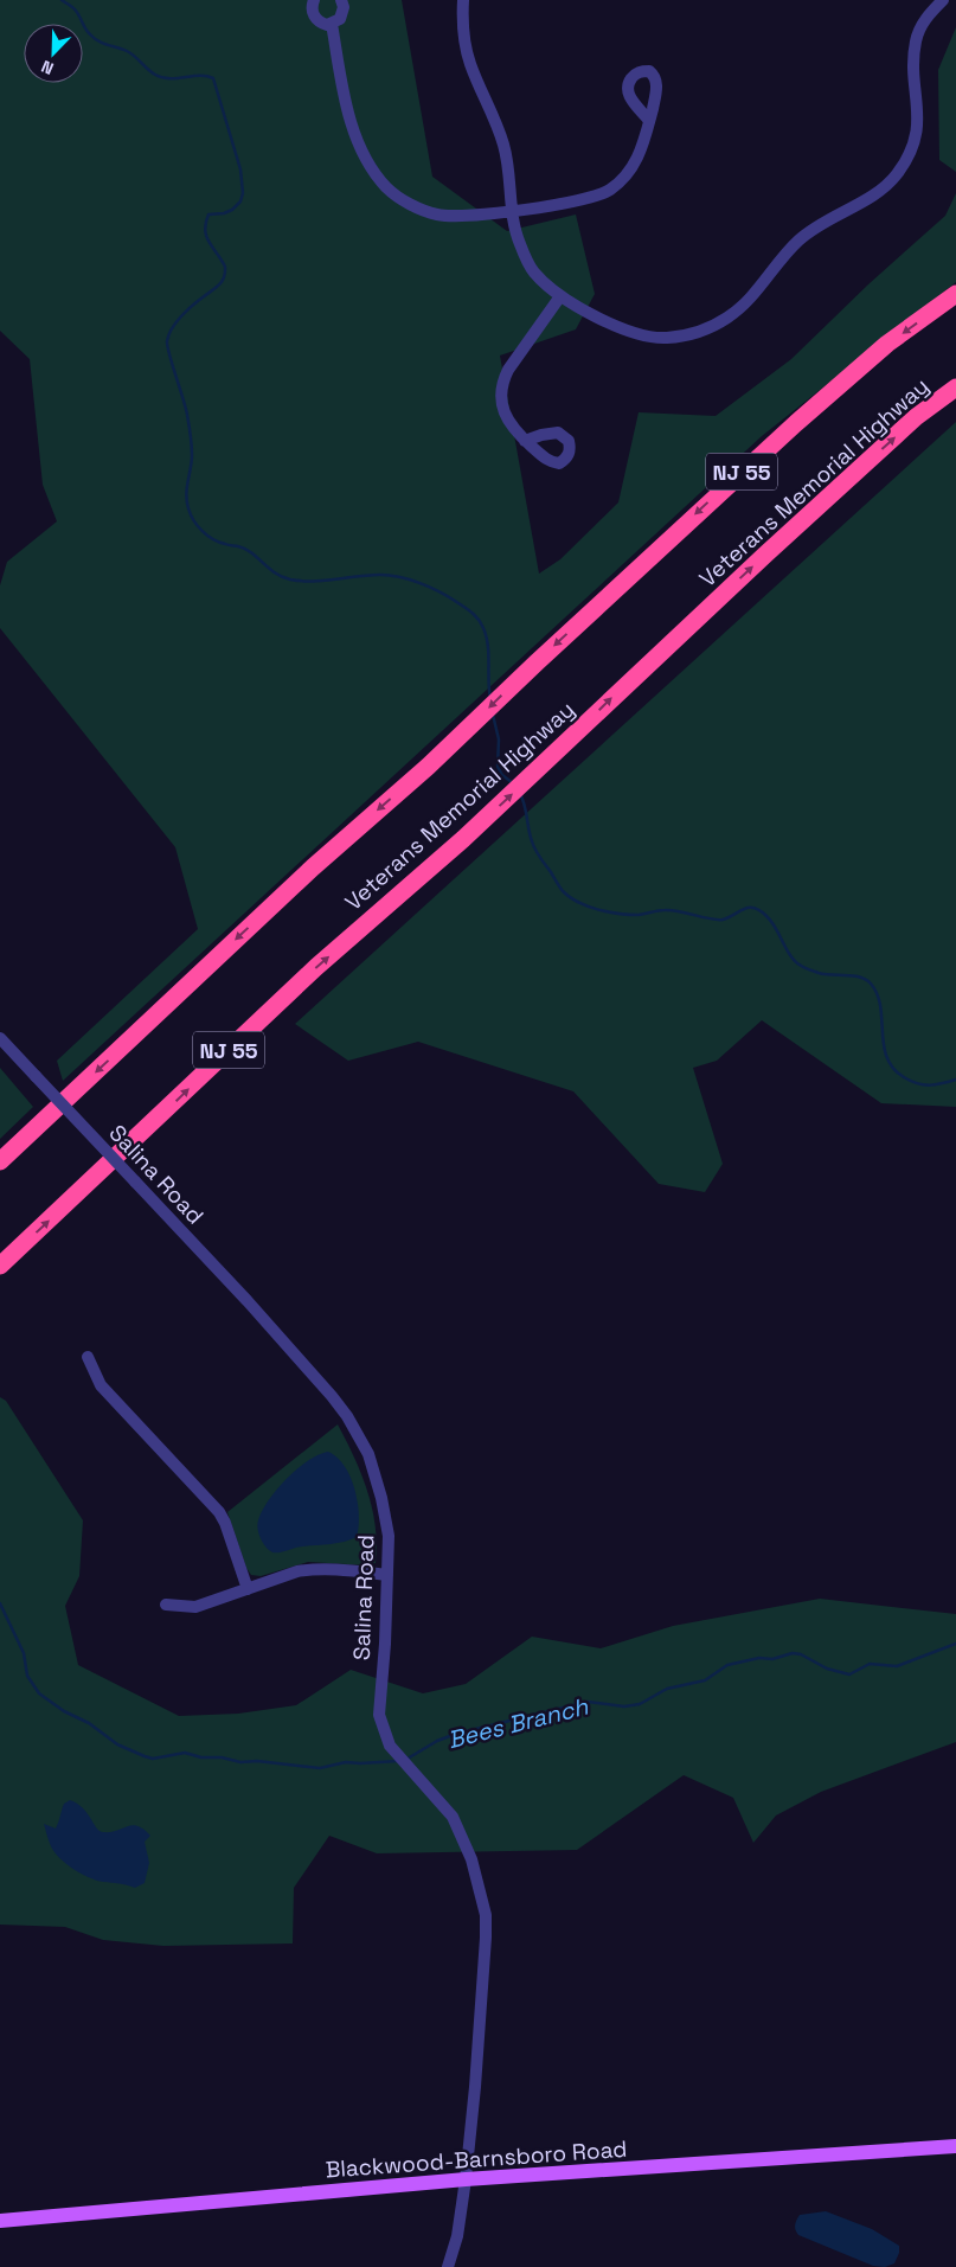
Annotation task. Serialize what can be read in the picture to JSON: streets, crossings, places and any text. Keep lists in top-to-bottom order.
{
  "streets": {
    "highway": ["NJ 55", "Veterans Memorial Highway"],
    "main road": ["Blackwood-Barnsboro Road"],
    "street": ["Salina Road"]
  },
  "crossings": [
    ["Salina Road", "Blackwood-Barnsboro Road"]
  ],
  "water": ["Bees Branch"],
  "north": "bottom left"
}
